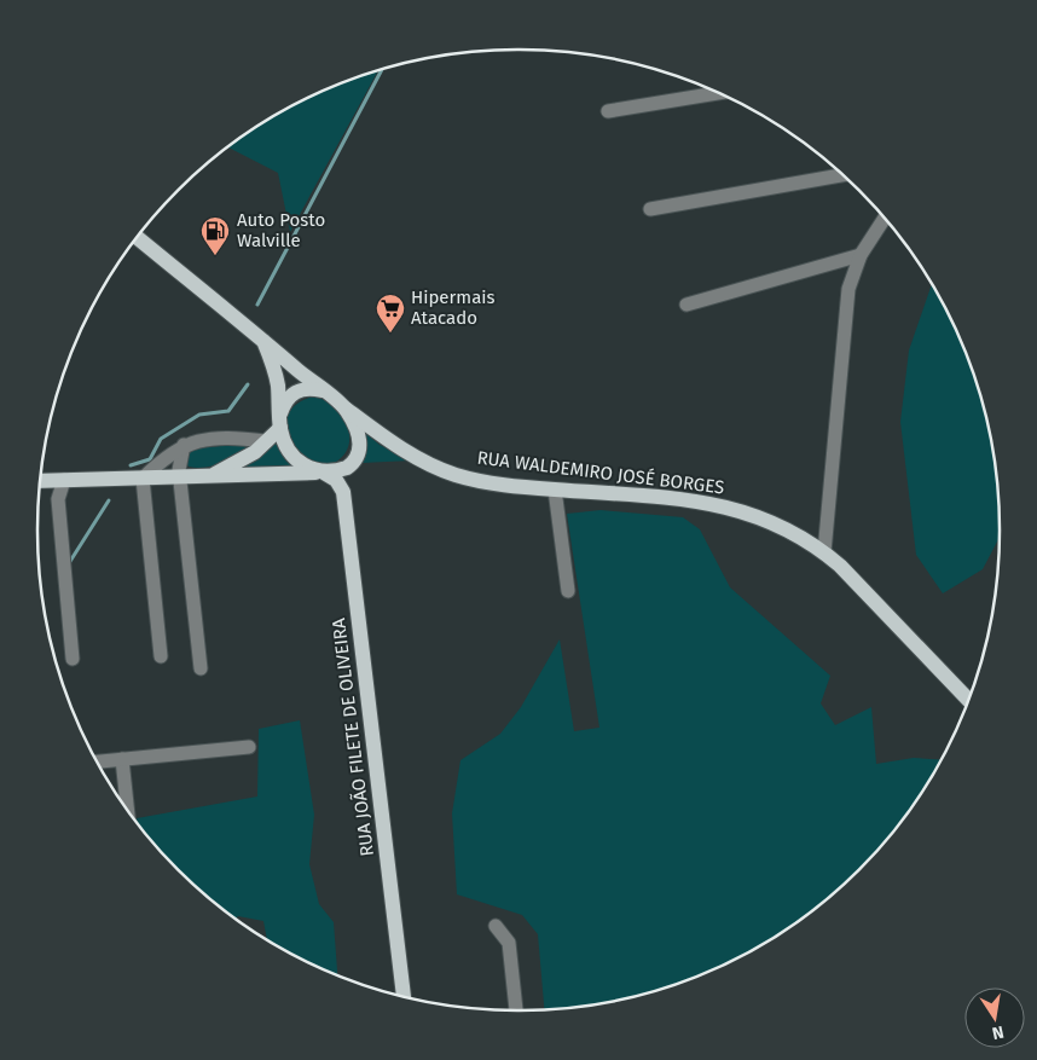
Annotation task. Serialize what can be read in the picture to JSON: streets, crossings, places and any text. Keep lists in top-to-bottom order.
{
  "streets": {
    "main road": ["RUA WALDEMIRO JOSÉ BORGES", "RUA JOÃO FILETE DE OLIVEIRA"]
  },
  "crossings": [
    ["RUA WALDEMIRO JOSÉ BORGES", "RUA JOÃO FILETE DE OLIVEIRA"]
  ],
  "places": {
    "fuel station": ["Auto Posto Walville"],
    "supermarket": ["Hipermais Atacado"]
  },
  "north": "bottom"
}
